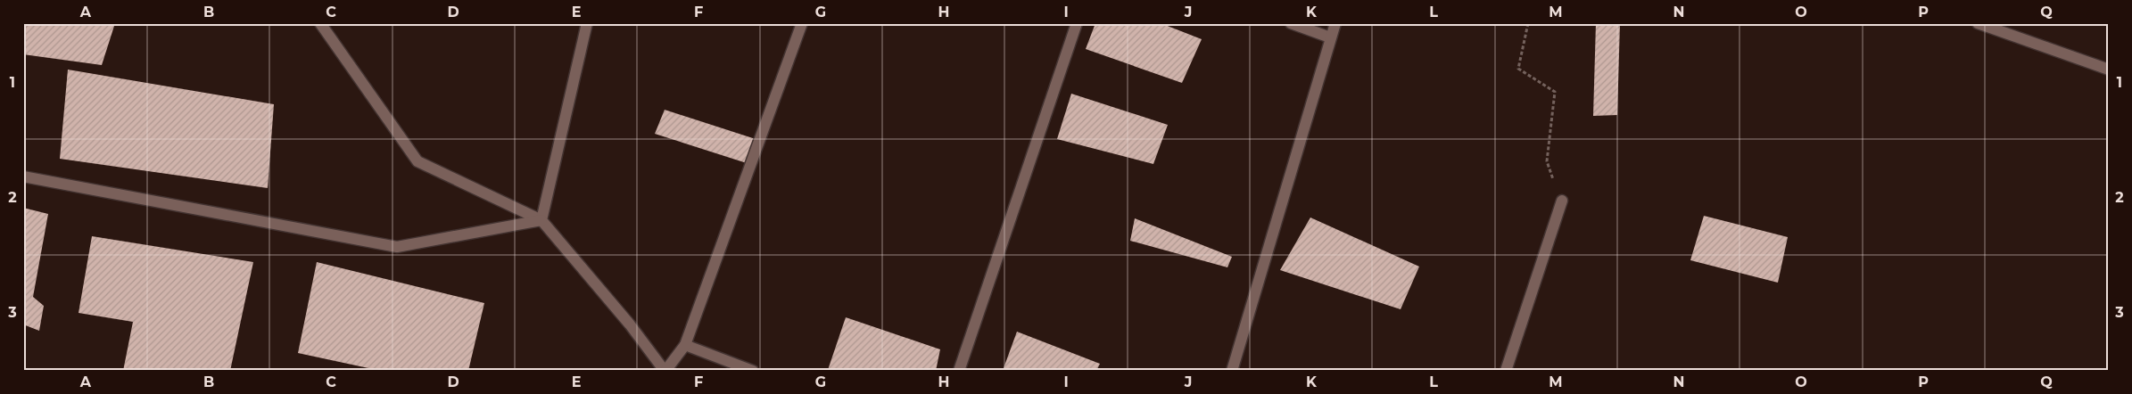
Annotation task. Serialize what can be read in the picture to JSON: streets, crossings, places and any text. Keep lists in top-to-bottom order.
{
  "grid": {
    "columns": [
      "A",
      "B",
      "C",
      "D",
      "E",
      "F",
      "G",
      "H",
      "I",
      "J",
      "K",
      "L",
      "M",
      "N",
      "O",
      "P",
      "Q"
    ],
    "rows": ["1", "2", "3"]
  }
}
